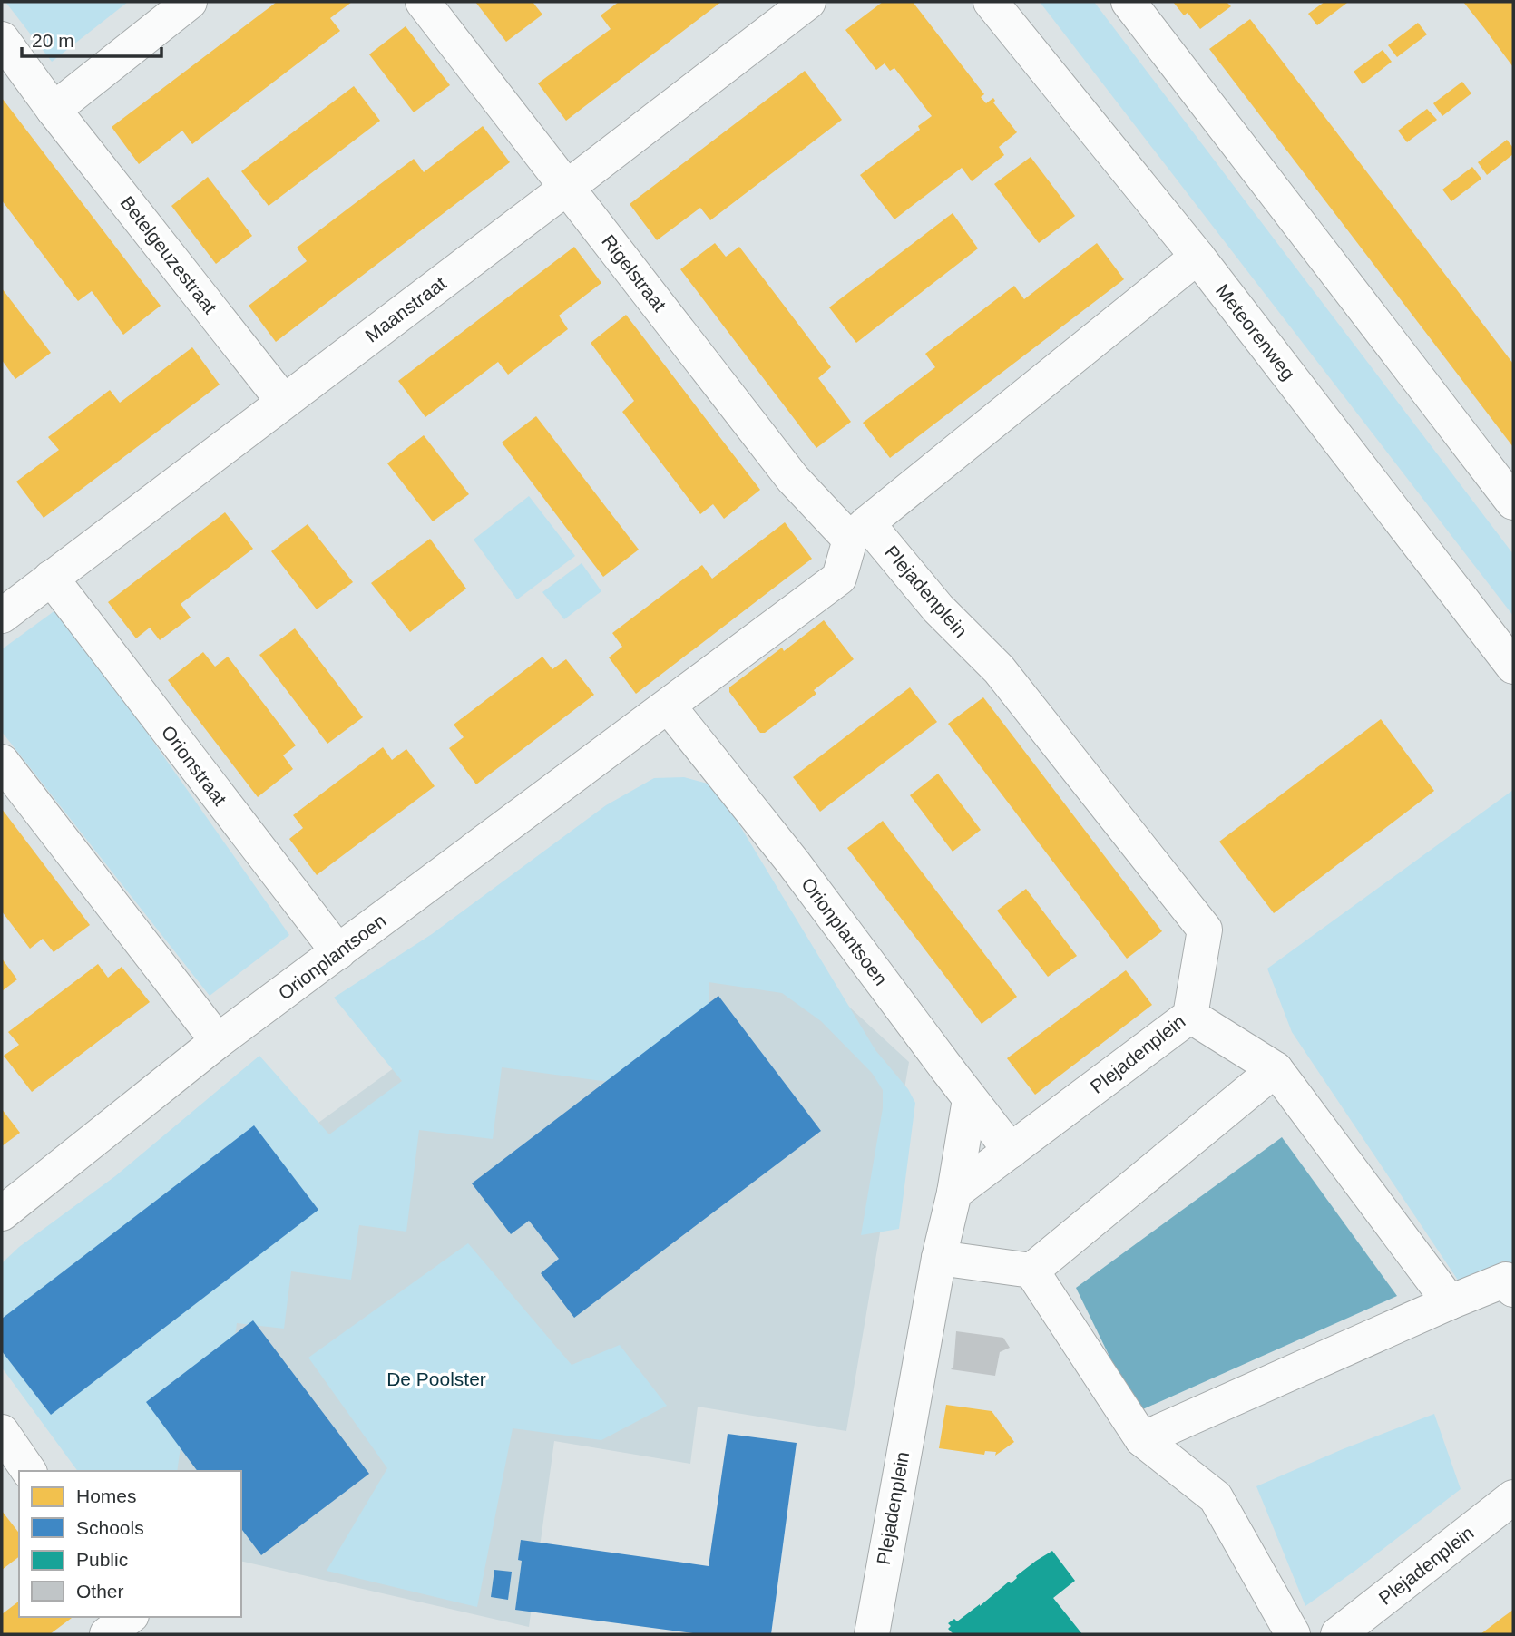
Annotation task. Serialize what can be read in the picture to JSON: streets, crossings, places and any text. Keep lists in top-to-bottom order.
{
  "streets": {
    "street": [
      "Betelgeuzestraat",
      "Rigelstraat",
      "Maanstraat",
      "Meteorenweg",
      "Plejadenplein",
      "Orionstraat",
      "Orionplantsoen"
    ]
  },
  "crossings": [
    ["Betelgeuzestraat", "Maanstraat"],
    ["Rigelstraat", "Maanstraat"],
    ["Rigelstraat", "Plejadenplein"],
    ["Rigelstraat", "Orionplantsoen"],
    ["Maanstraat", "Orionstraat"],
    ["Plejadenplein", "Orionplantsoen"],
    ["Orionstraat", "Orionplantsoen"]
  ],
  "parks": ["De Poolster"],
  "legend": [
    "Homes",
    "Schools",
    "Public",
    "Other"
  ],
  "scale_bar": "20 m"
}
